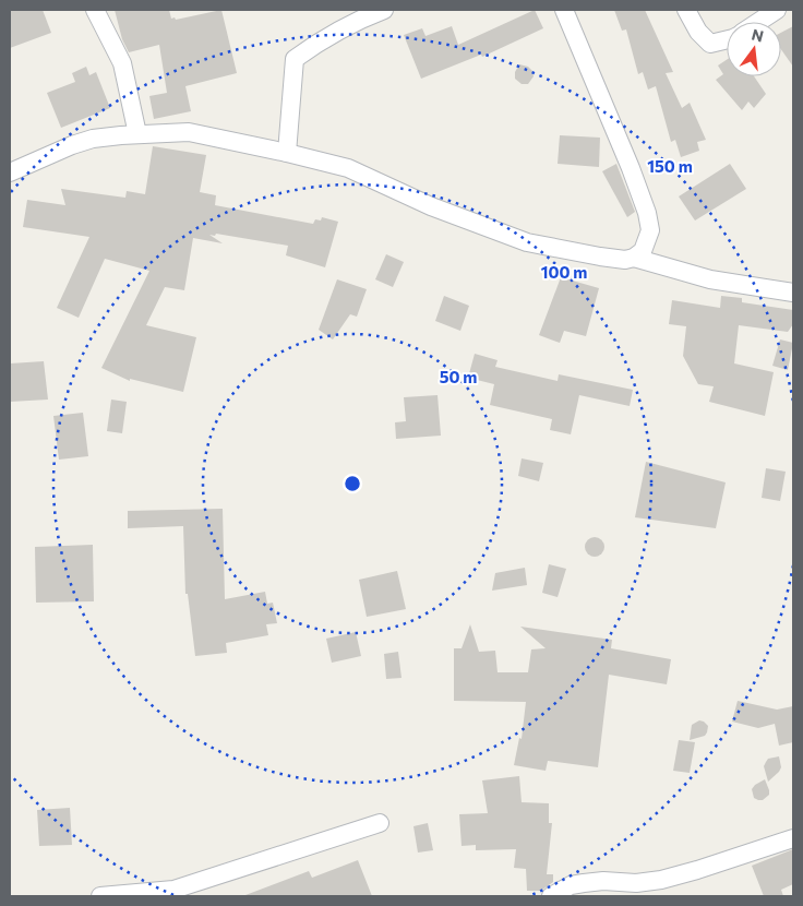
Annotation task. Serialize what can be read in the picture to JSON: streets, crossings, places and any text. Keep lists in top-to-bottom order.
{
  "north": "top",
  "rings": ["150 m", "100 m", "50 m"]
}
